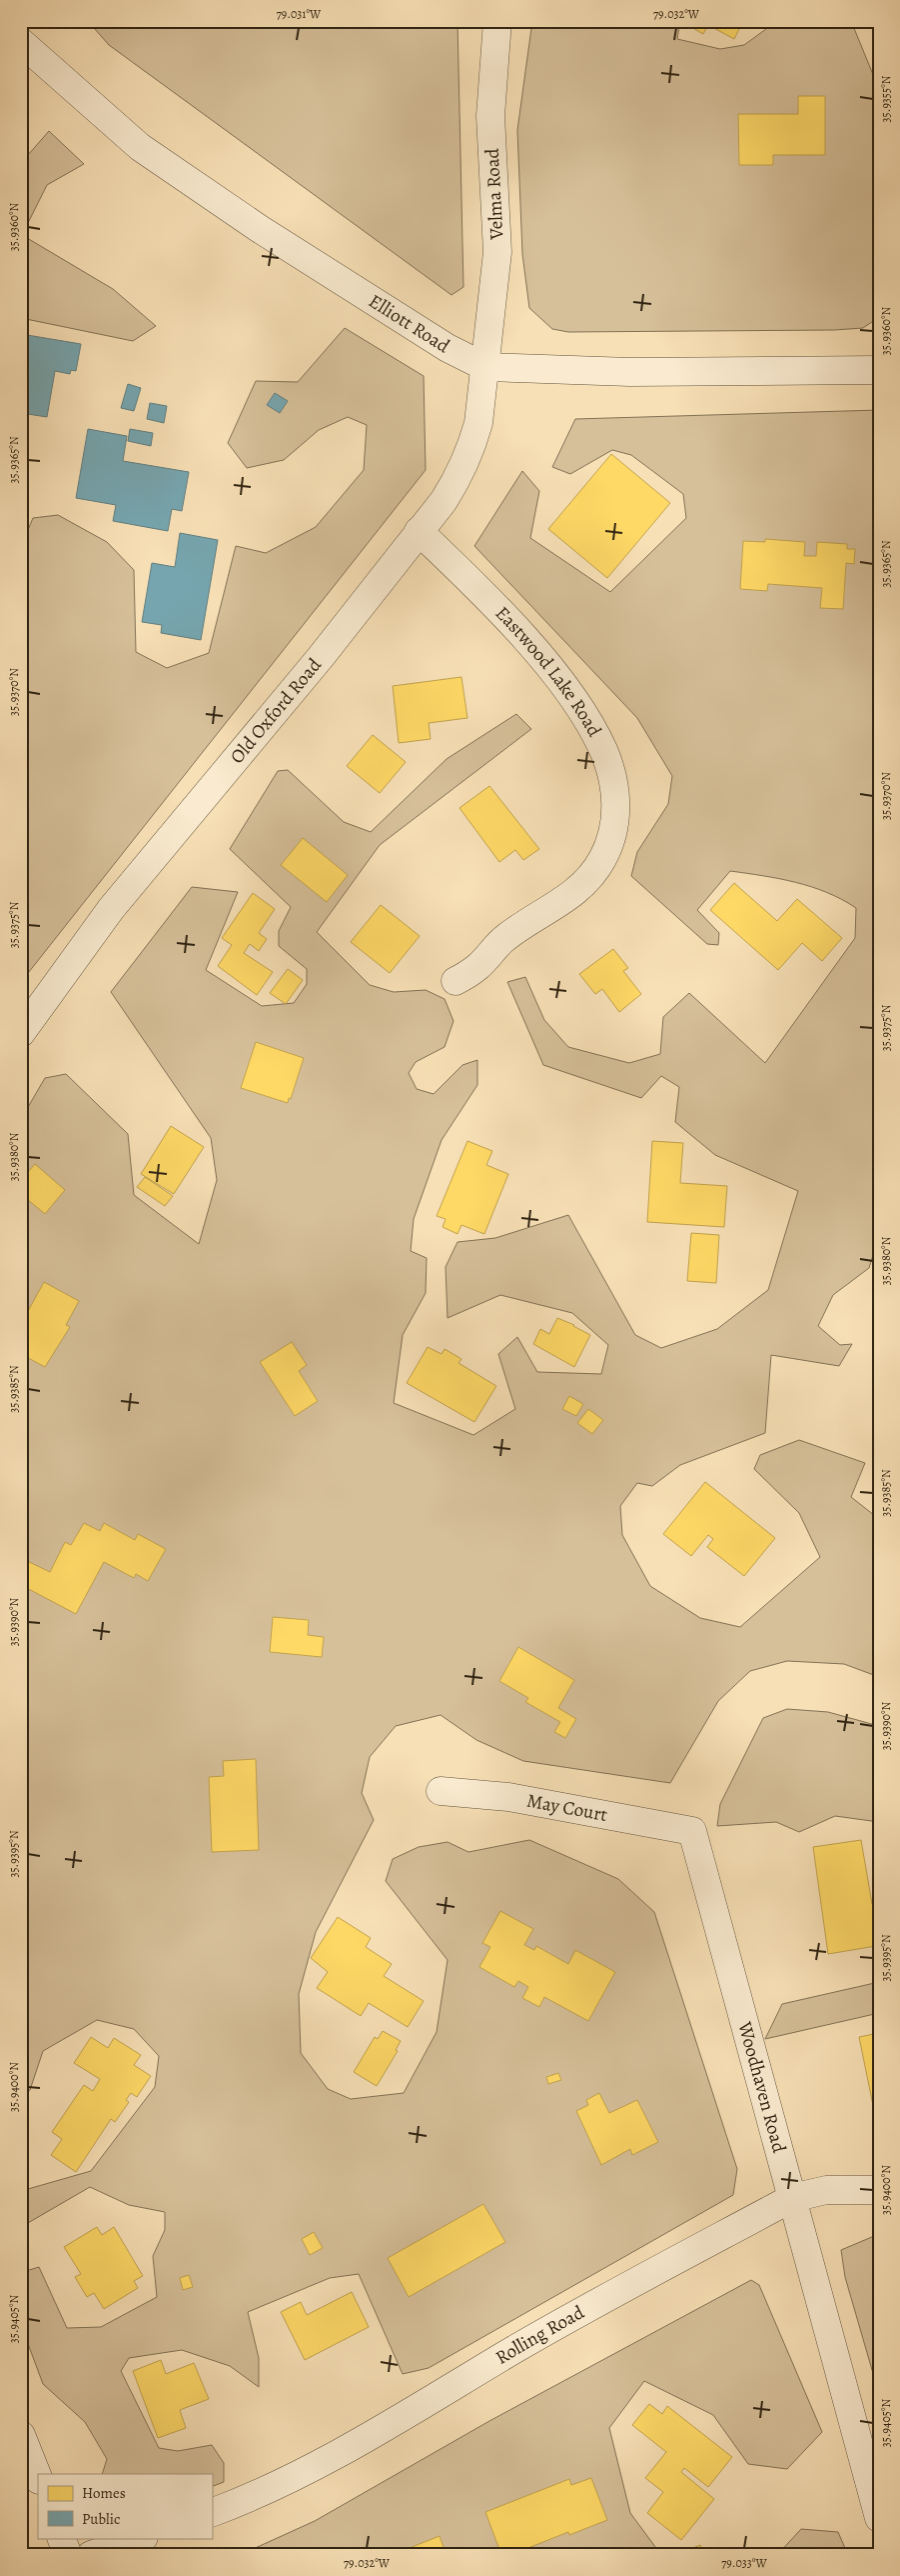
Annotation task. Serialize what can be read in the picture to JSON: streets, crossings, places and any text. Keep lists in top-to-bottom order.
{
  "streets": {
    "street": [
      "Velma Road",
      "Elliott Road",
      "Eastwood Lake Road",
      "Old Oxford Road",
      "May Court",
      "Woodhaven Road",
      "Rolling Road"
    ]
  },
  "crossings": [
    ["Velma Road", "Elliott Road"],
    ["Velma Road", "Old Oxford Road"],
    ["Elliott Road", "Old Oxford Road"],
    ["Eastwood Lake Road", "Old Oxford Road"],
    ["May Court", "Woodhaven Road"],
    ["Woodhaven Road", "Rolling Road"]
  ],
  "legend": ["Homes", "Public"],
  "coordinates": [
    "79.031°W",
    "79.032°W",
    "35.9355°N",
    "35.9360°N",
    "35.9365°N",
    "35.9370°N",
    "35.9375°N",
    "35.9380°N",
    "35.9385°N",
    "35.9390°N",
    "35.9395°N",
    "35.9400°N",
    "35.9405°N",
    "79.033°W"
  ]
}
